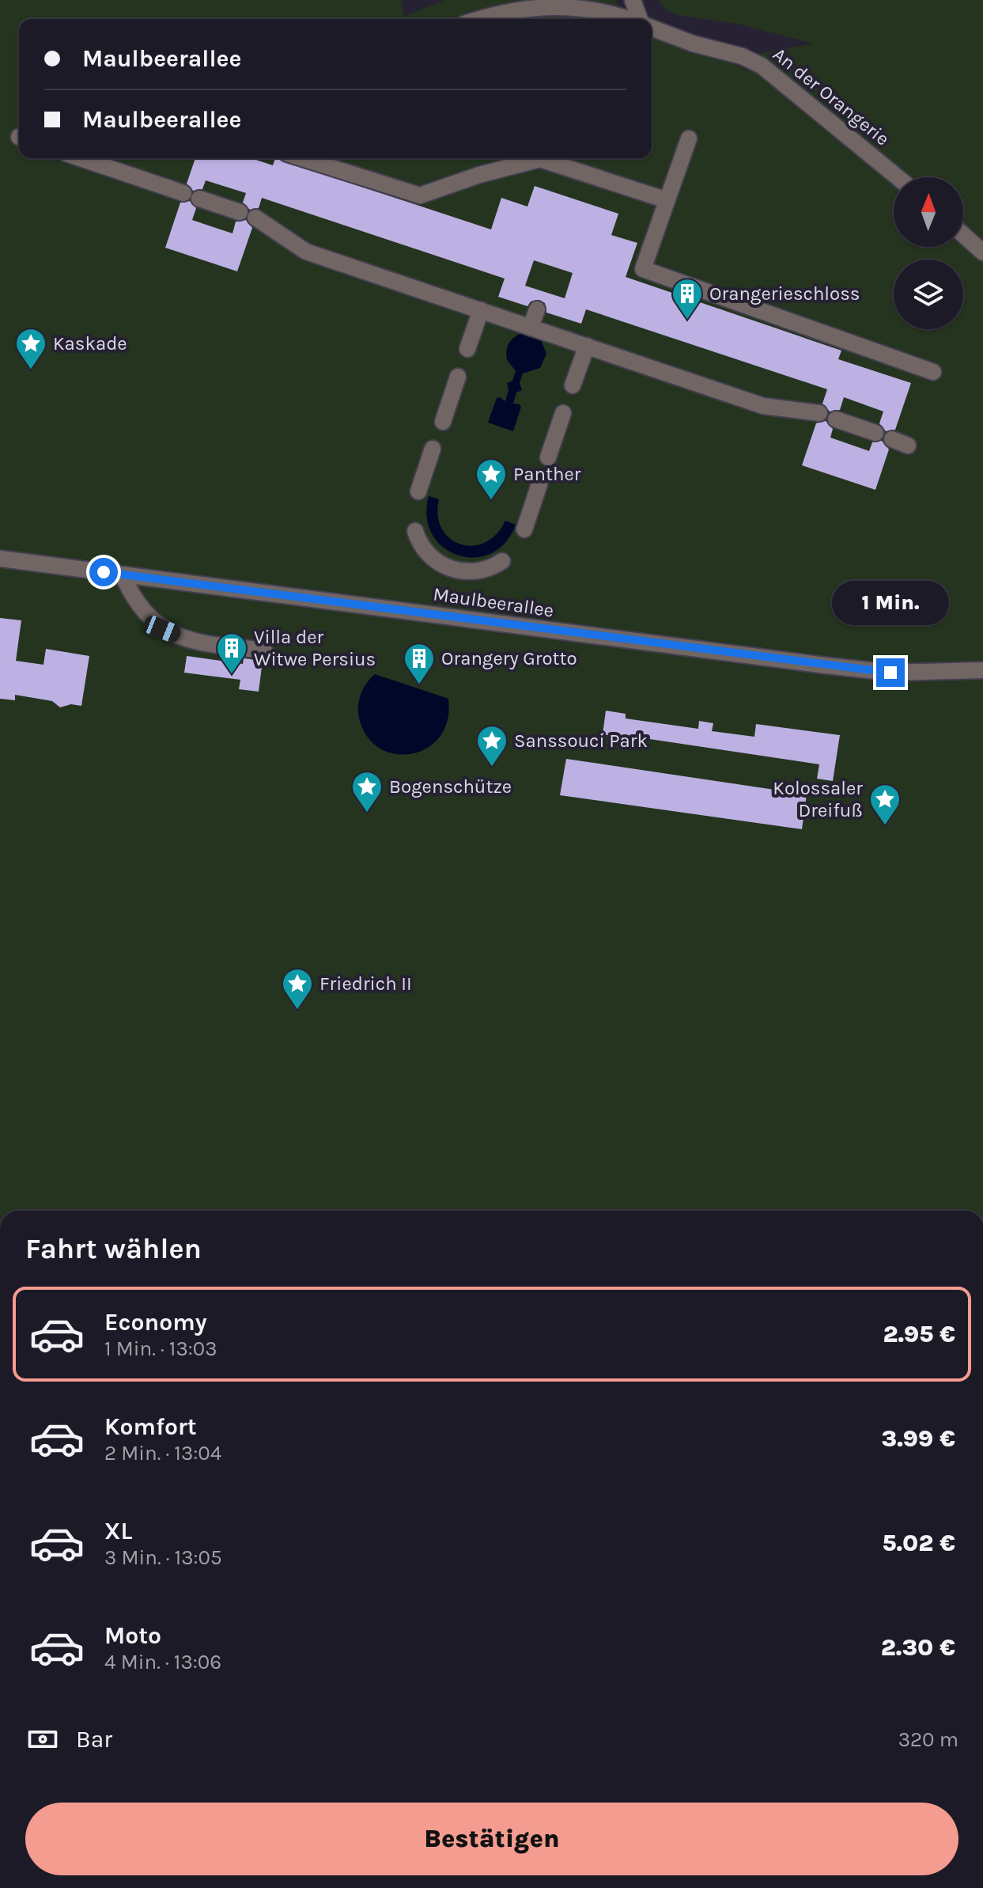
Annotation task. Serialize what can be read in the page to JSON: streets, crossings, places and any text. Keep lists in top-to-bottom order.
{
  "streets": {
    "street": ["An der Orangerie", "Maulbeerallee"]
  },
  "places": {
    "building": ["Orangerieschloss", "Villa der Witwe Persius", "Orangery Grotto"],
    "place": [
      "Kaskade",
      "Panther",
      "Sanssouci Park",
      "Bogenschütze",
      "Kolossaler Dreifuß",
      "Friedrich II"
    ]
  },
  "north": "top",
  "page": {
    "banner": ["Maulbeerallee", "Maulbeerallee"],
    "bubble": "1 Min.",
    "heading": "Fahrt wählen",
    "list": [
      {
        "name": "Economy",
        "note": "1 Min. · 13:03",
        "value": "2.95 €"
      },
      {
        "name": "Komfort",
        "note": "2 Min. · 13:04",
        "value": "3.99 €"
      },
      {
        "name": "XL",
        "note": "3 Min. · 13:05",
        "value": "5.02 €"
      },
      {
        "name": "Moto",
        "note": "4 Min. · 13:06",
        "value": "2.30 €"
      }
    ],
    "pay": ["Bar", "320 m"],
    "buttons": "Bestätigen"
  }
}
